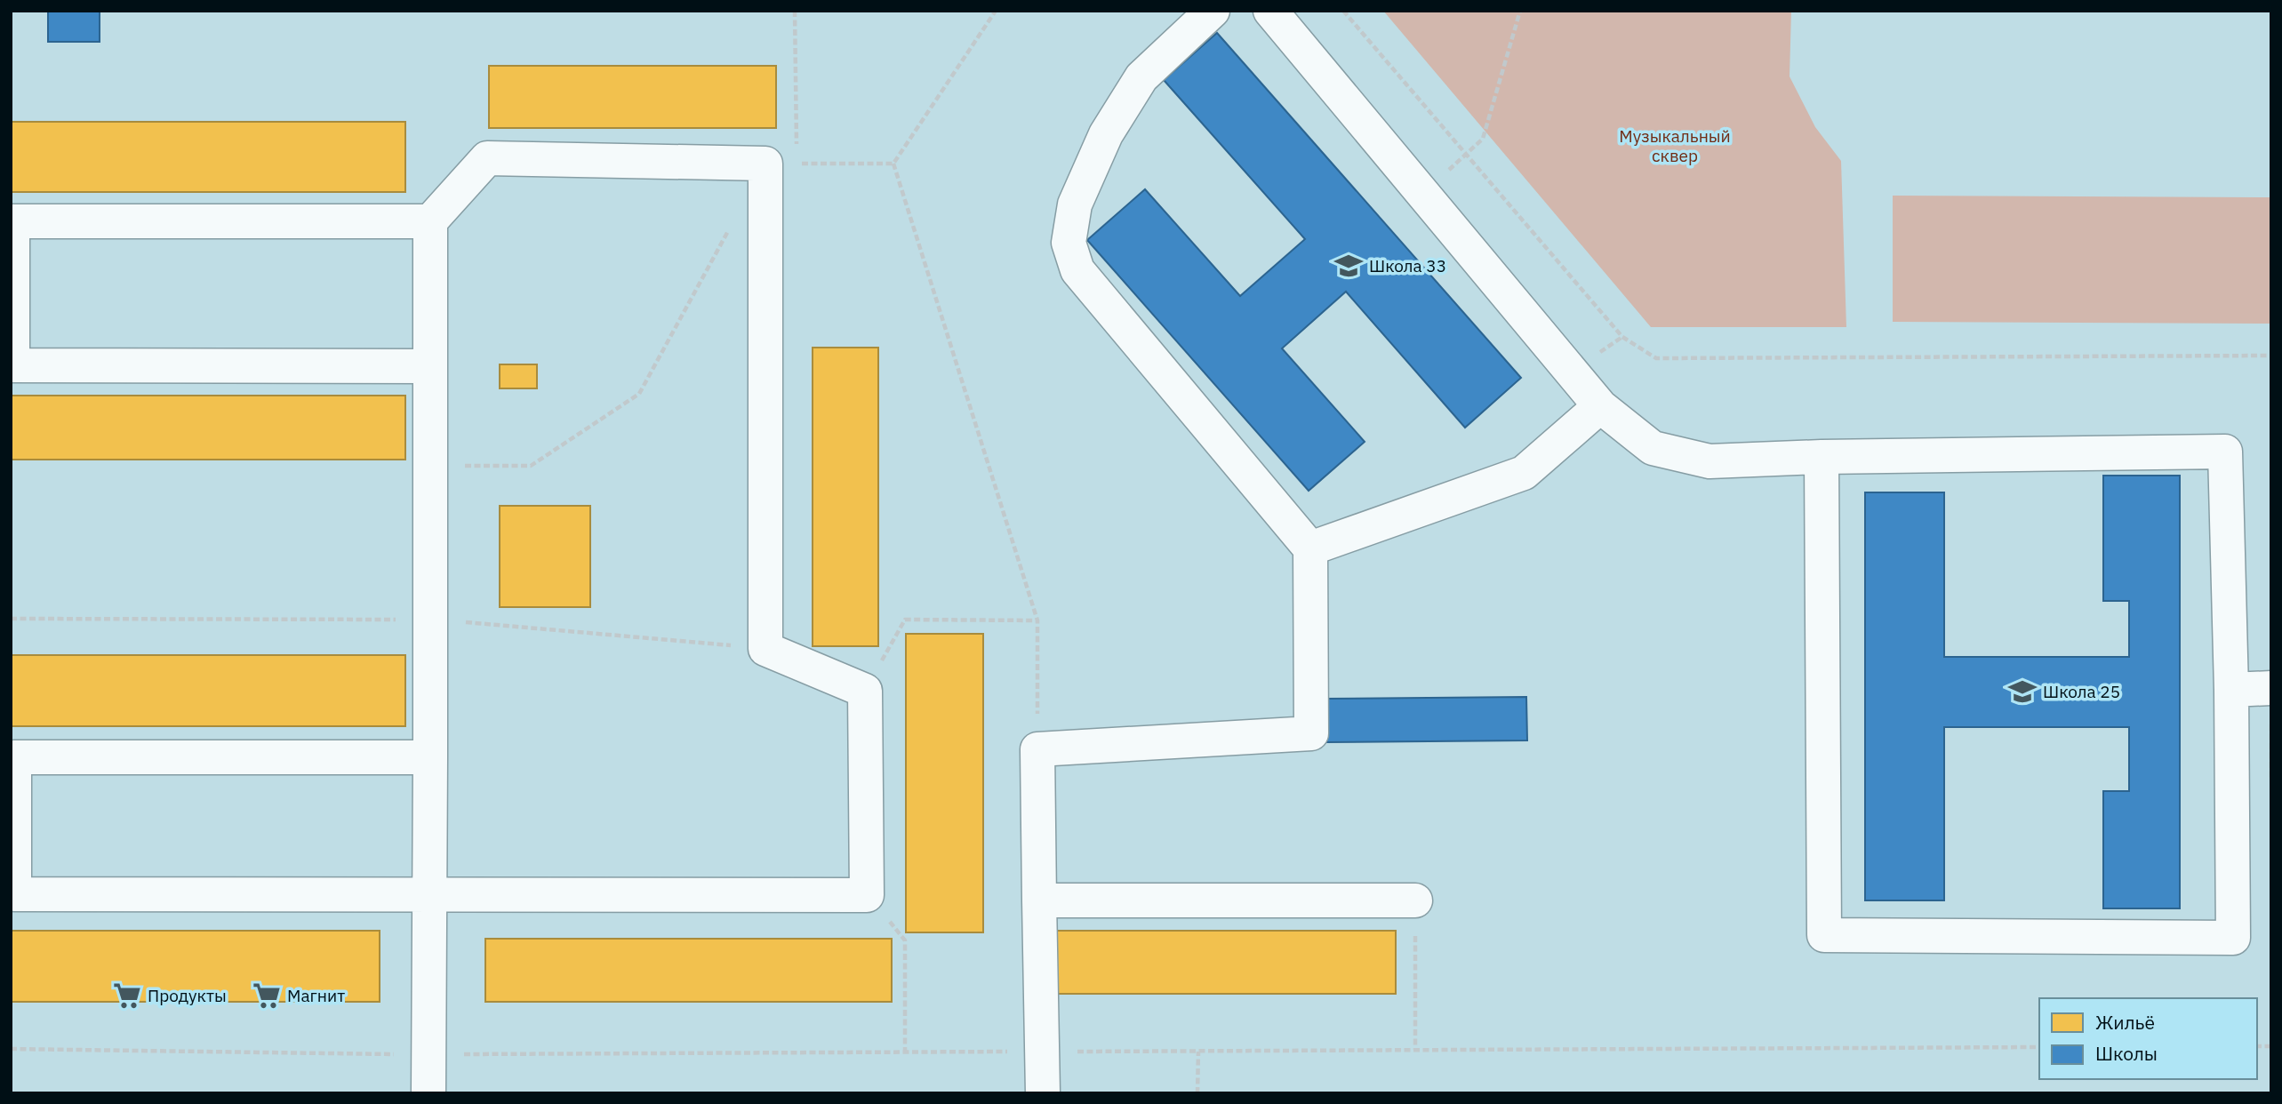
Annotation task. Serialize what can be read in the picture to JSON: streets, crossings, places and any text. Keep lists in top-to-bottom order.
{
  "parks": ["Музыкальный сквер"],
  "places": {
    "school or university": ["Школа 33", "Школа 25"],
    "supermarket": ["Продукты", "Магнит"]
  },
  "legend": ["Жильё", "Школы"]
}
